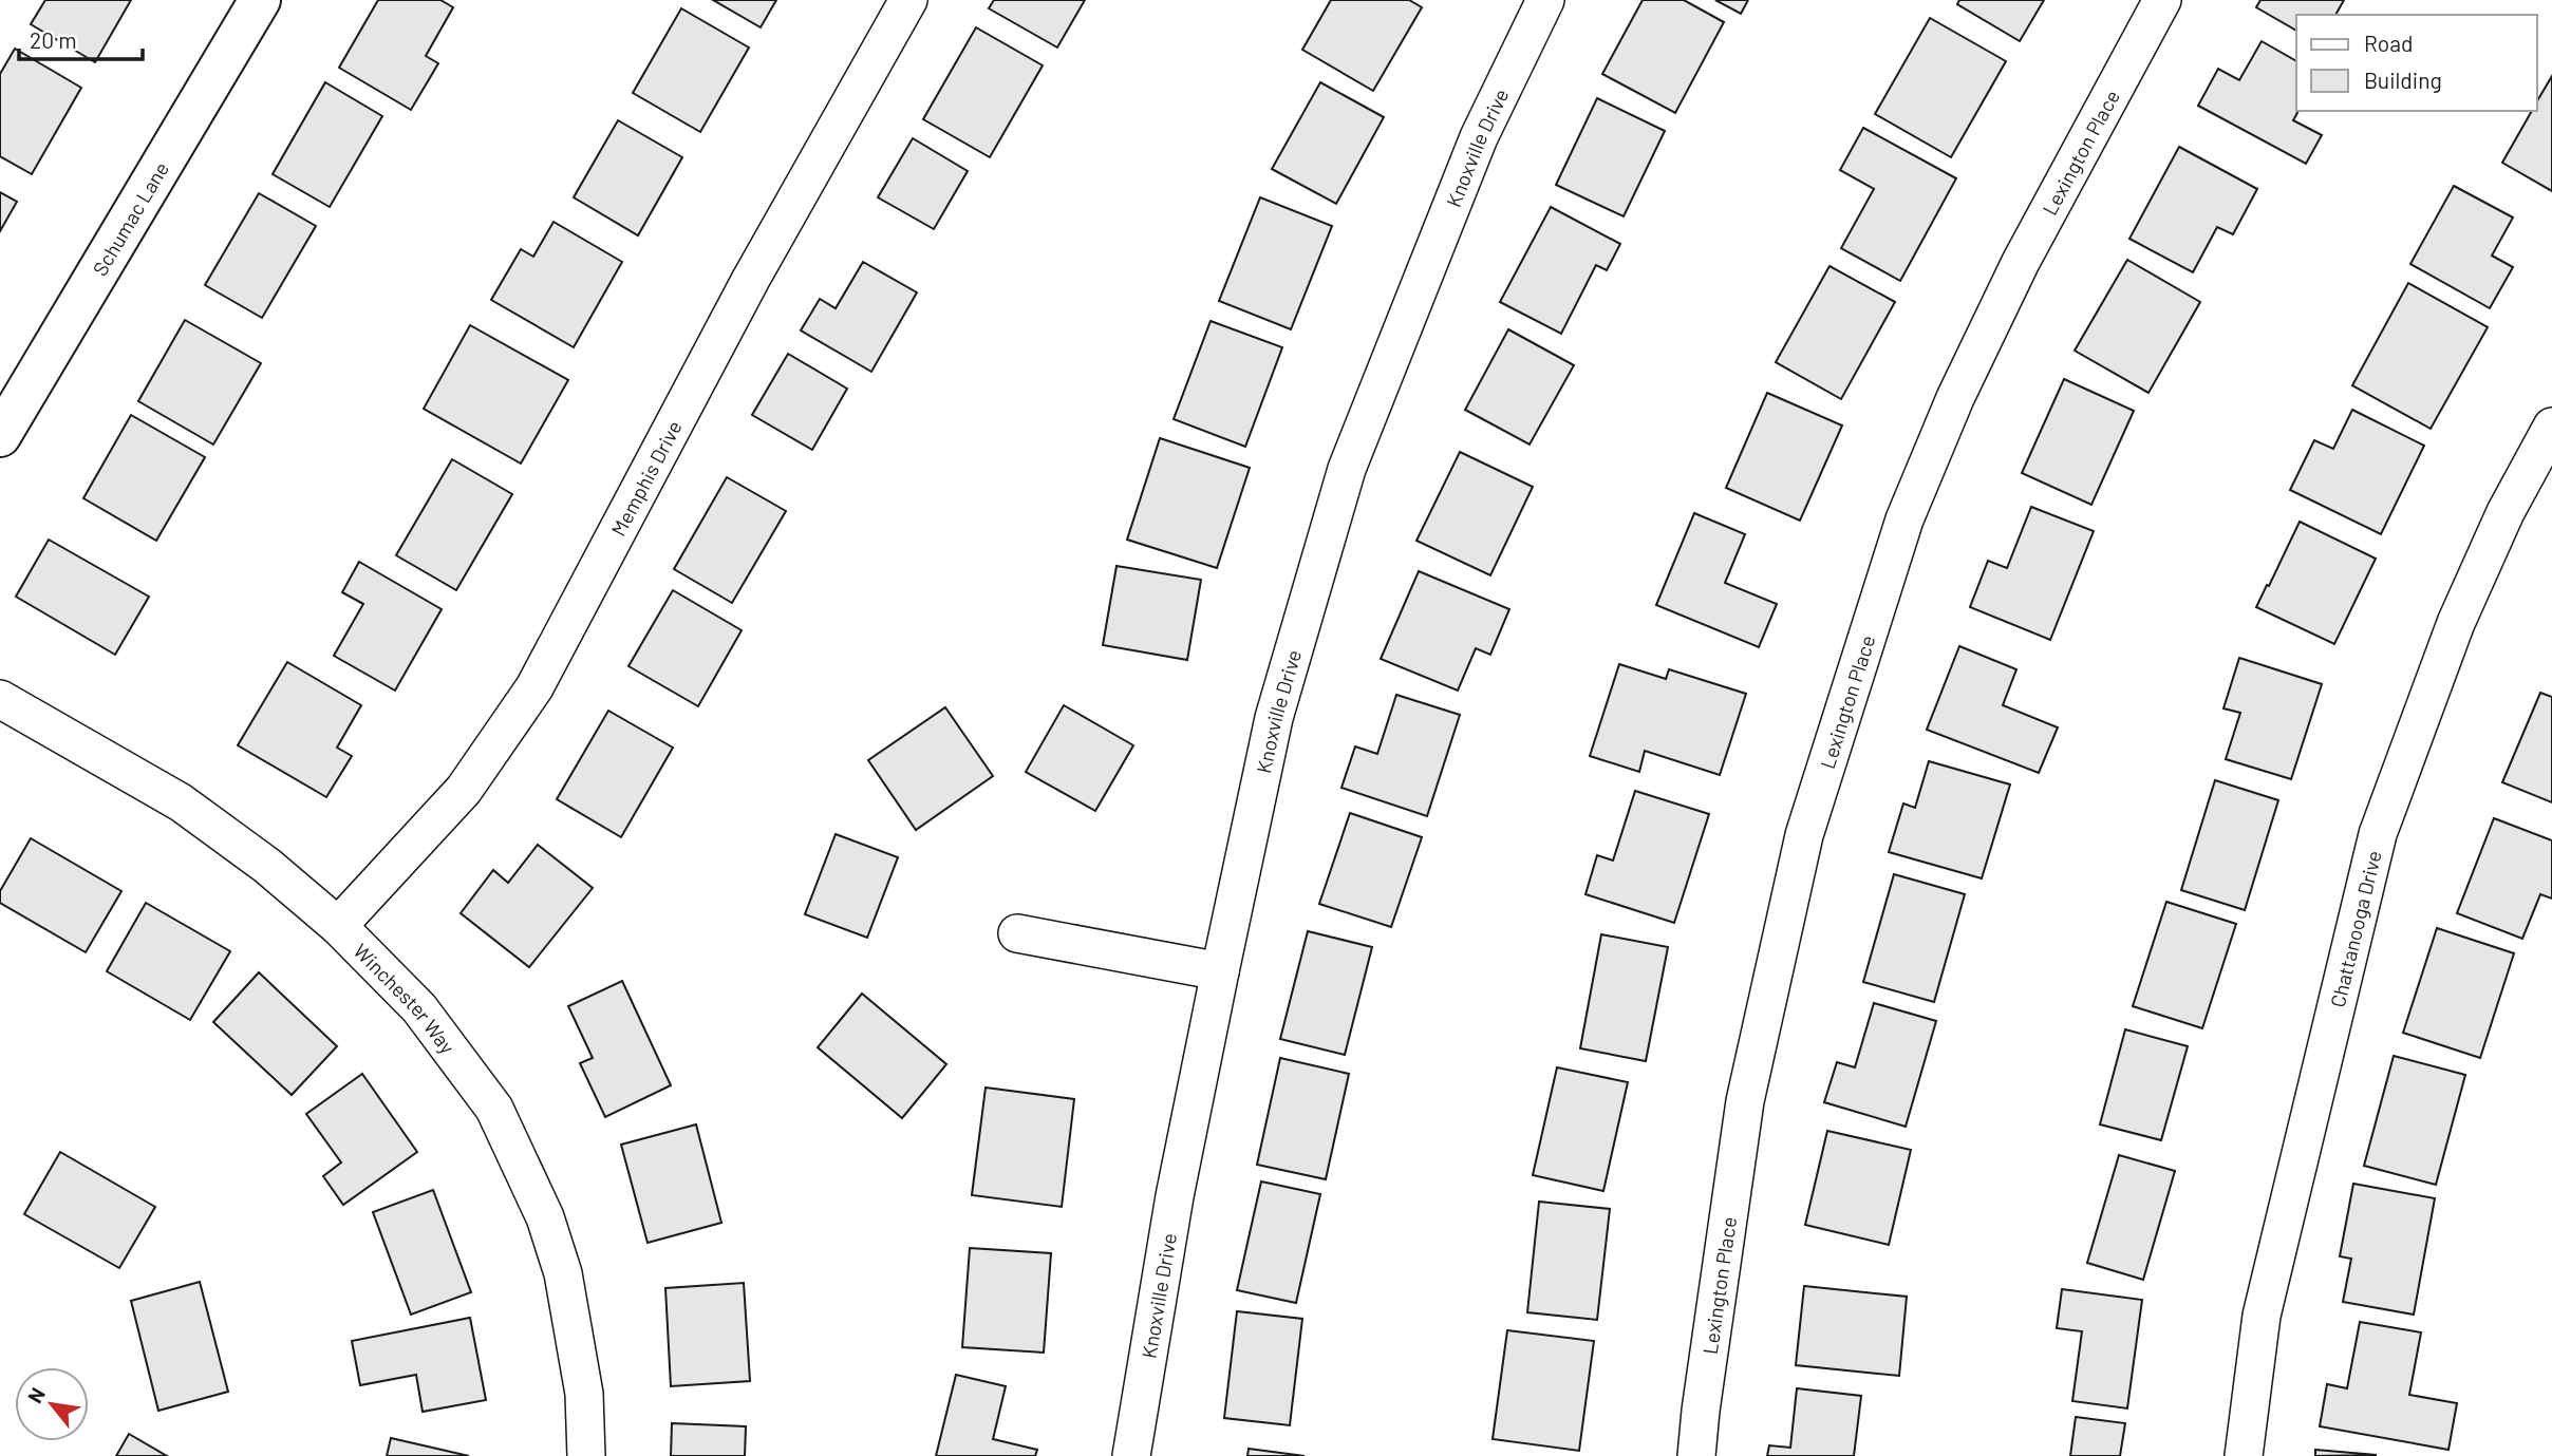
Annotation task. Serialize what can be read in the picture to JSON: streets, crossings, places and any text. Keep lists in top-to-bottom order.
{
  "streets": {
    "street": [
      "Knoxville Drive",
      "Lexington Place",
      "Schumac Lane",
      "Memphis Drive",
      "Chattanooga Drive",
      "Winchester Way"
    ]
  },
  "crossings": [
    ["Memphis Drive", "Winchester Way"]
  ],
  "legend": ["Road", "Building"],
  "scale_bar": "20 m",
  "north": "top left"
}
